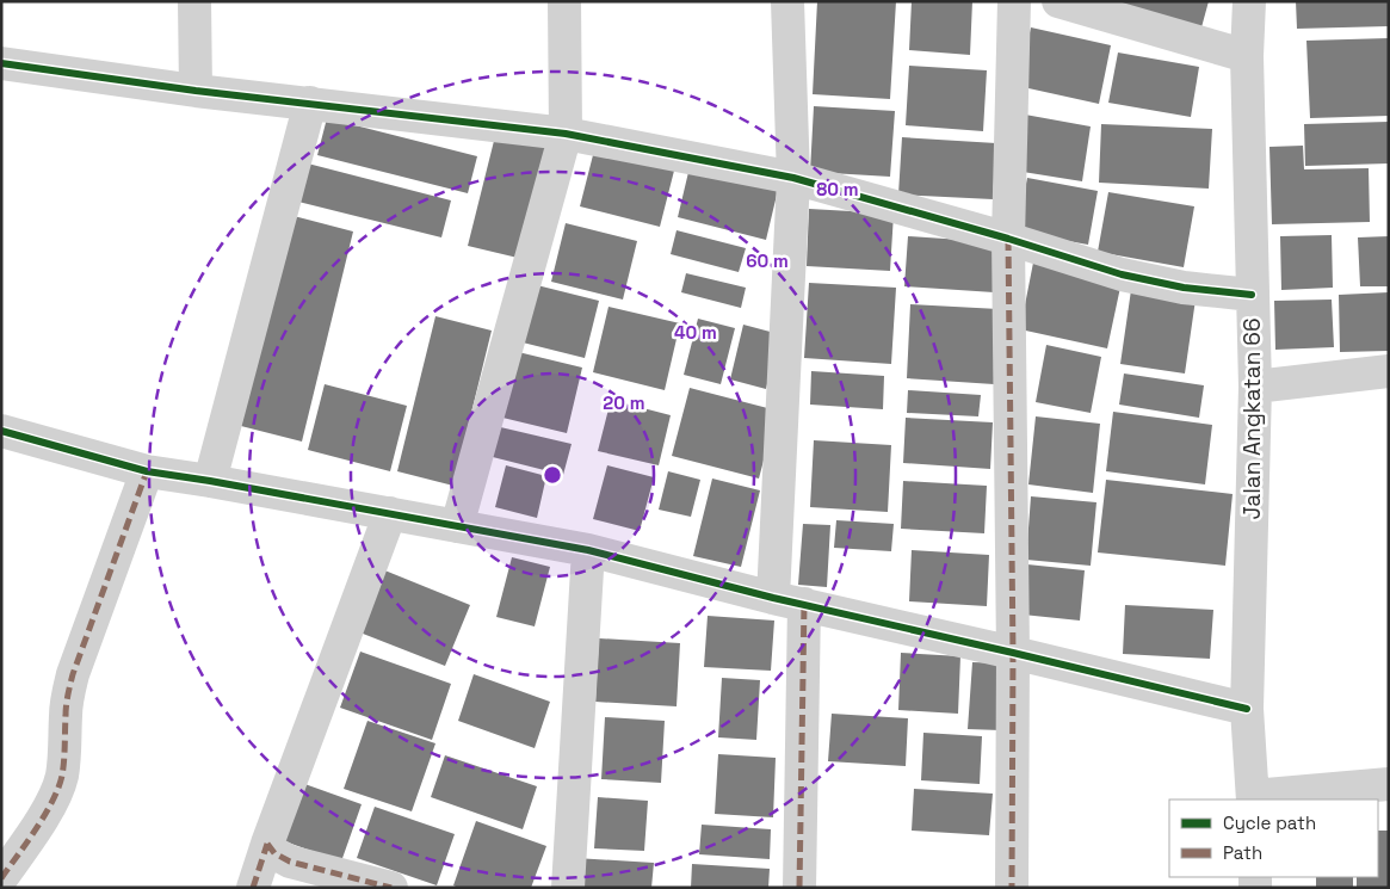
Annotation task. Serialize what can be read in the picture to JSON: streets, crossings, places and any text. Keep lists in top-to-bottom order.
{
  "streets": {
    "street": ["Jalan Angkatan 66"]
  },
  "legend": ["Cycle path", "Path"],
  "rings": [
    "80 m",
    "60 m",
    "40 m",
    "20 m"
  ]
}
